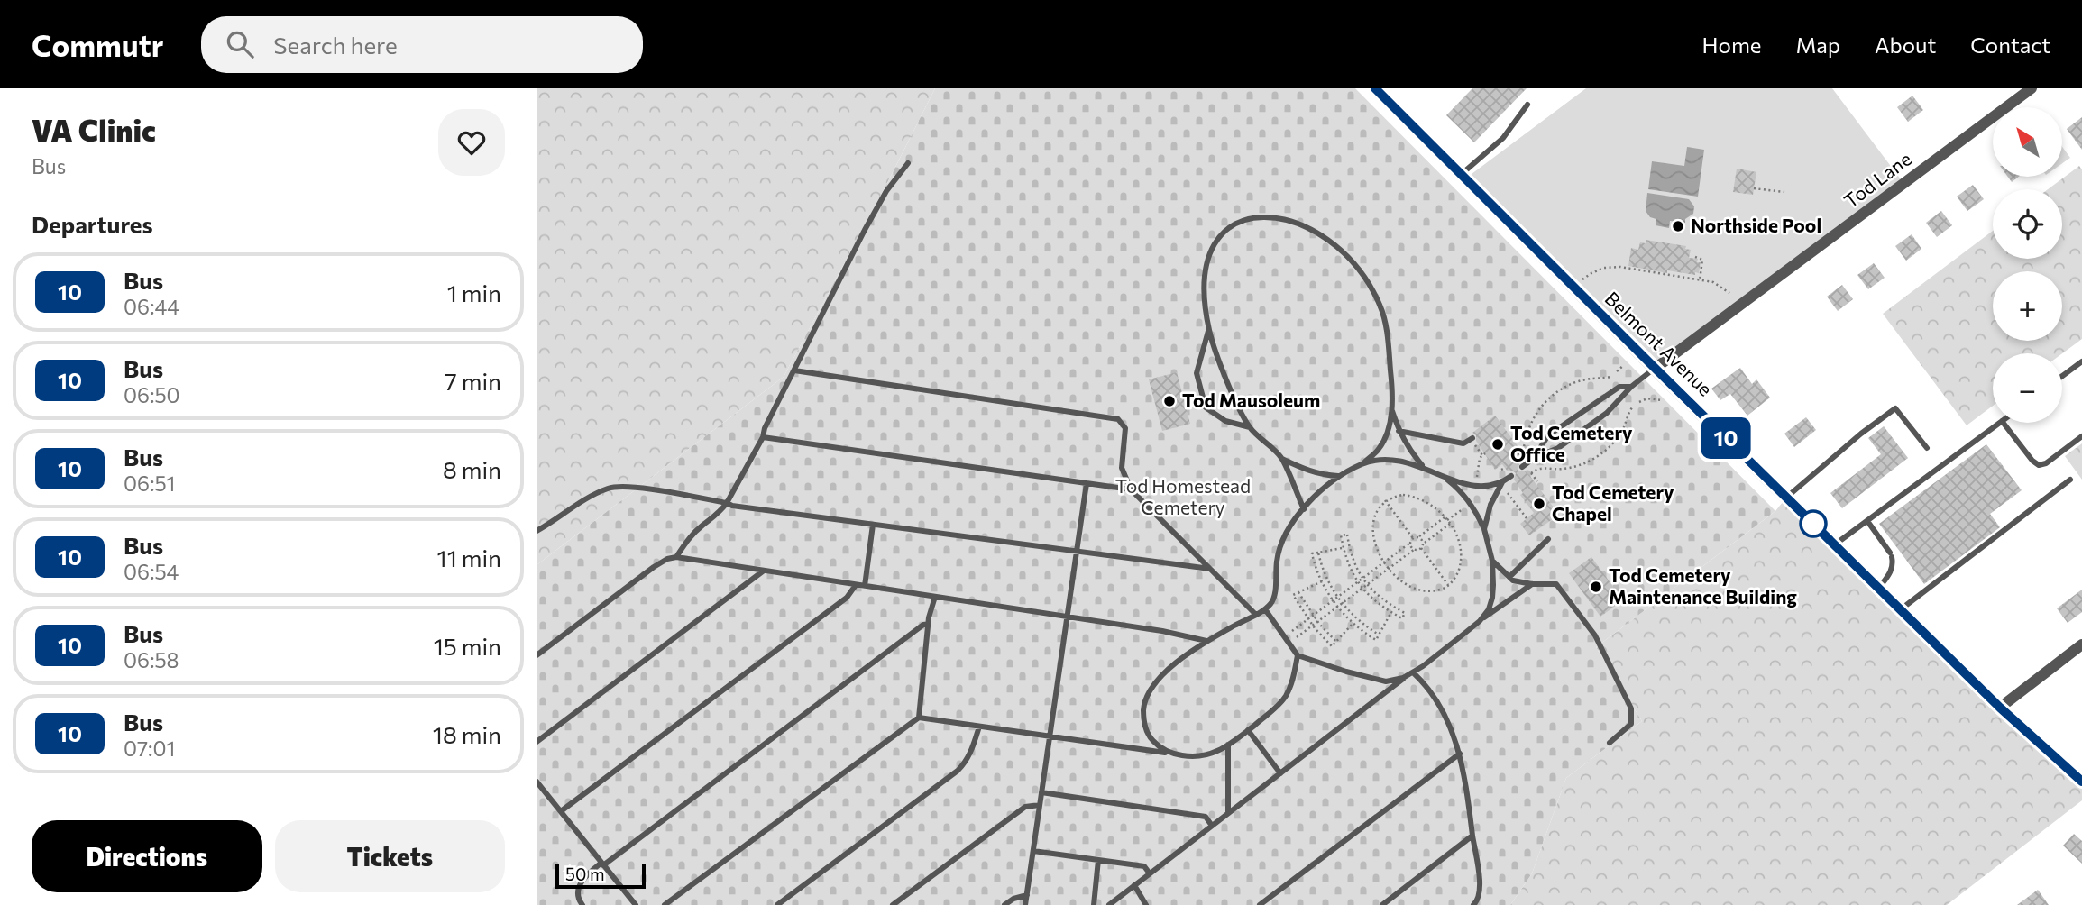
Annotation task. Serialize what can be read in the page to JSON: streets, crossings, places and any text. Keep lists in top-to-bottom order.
{
  "streets": {
    "main road": ["Belmont Avenue"],
    "street": ["Tod Lane"]
  },
  "crossings": [
    ["Tod Lane", "Belmont Avenue"]
  ],
  "parks": ["Tod Homestead Cemetery"],
  "places": [
    "Northside Pool",
    "Tod Mausoleum",
    "Tod Cemetery Office",
    "Tod Cemetery Chapel",
    "Tod Cemetery Maintenance Building"
  ],
  "lines": ["bus line 10"],
  "scale_bar": "50 m",
  "north": "top left",
  "page": {
    "header": "Commutr",
    "search": "Search here",
    "nav": [
      "Home",
      "Map",
      "About",
      "Contact"
    ],
    "heading": [
      ["VA Clinic", "Bus"],
      "Departures"
    ],
    "on_map": "10",
    "map_buttons": ["+", "−"],
    "list": [
      {
        "mark": "10",
        "name": "Bus",
        "note": "06:44",
        "value": "1 min"
      },
      {
        "mark": "10",
        "name": "Bus",
        "note": "06:50",
        "value": "7 min"
      },
      {
        "mark": "10",
        "name": "Bus",
        "note": "06:51",
        "value": "8 min"
      },
      {
        "mark": "10",
        "name": "Bus",
        "note": "06:54",
        "value": "11 min"
      },
      {
        "mark": "10",
        "name": "Bus",
        "note": "06:58",
        "value": "15 min"
      },
      {
        "mark": "10",
        "name": "Bus",
        "note": "07:01",
        "value": "18 min"
      }
    ],
    "buttons": ["Directions", "Tickets"],
    "scale": "50 m"
  }
}
